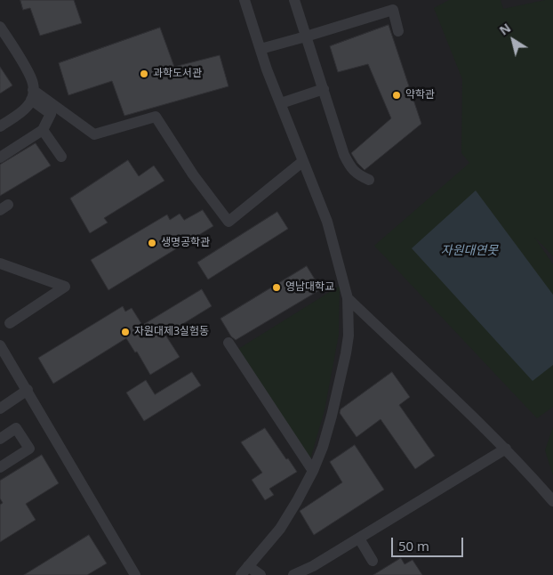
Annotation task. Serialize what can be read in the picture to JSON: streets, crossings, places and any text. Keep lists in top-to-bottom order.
{
  "water": ["자원대연못"],
  "places": [
    "과학도서관",
    "약학관",
    "생명공학관",
    "영남대학교",
    "자원대제3실험동"
  ],
  "scale_bar": "50 m",
  "north": "top left"
}
